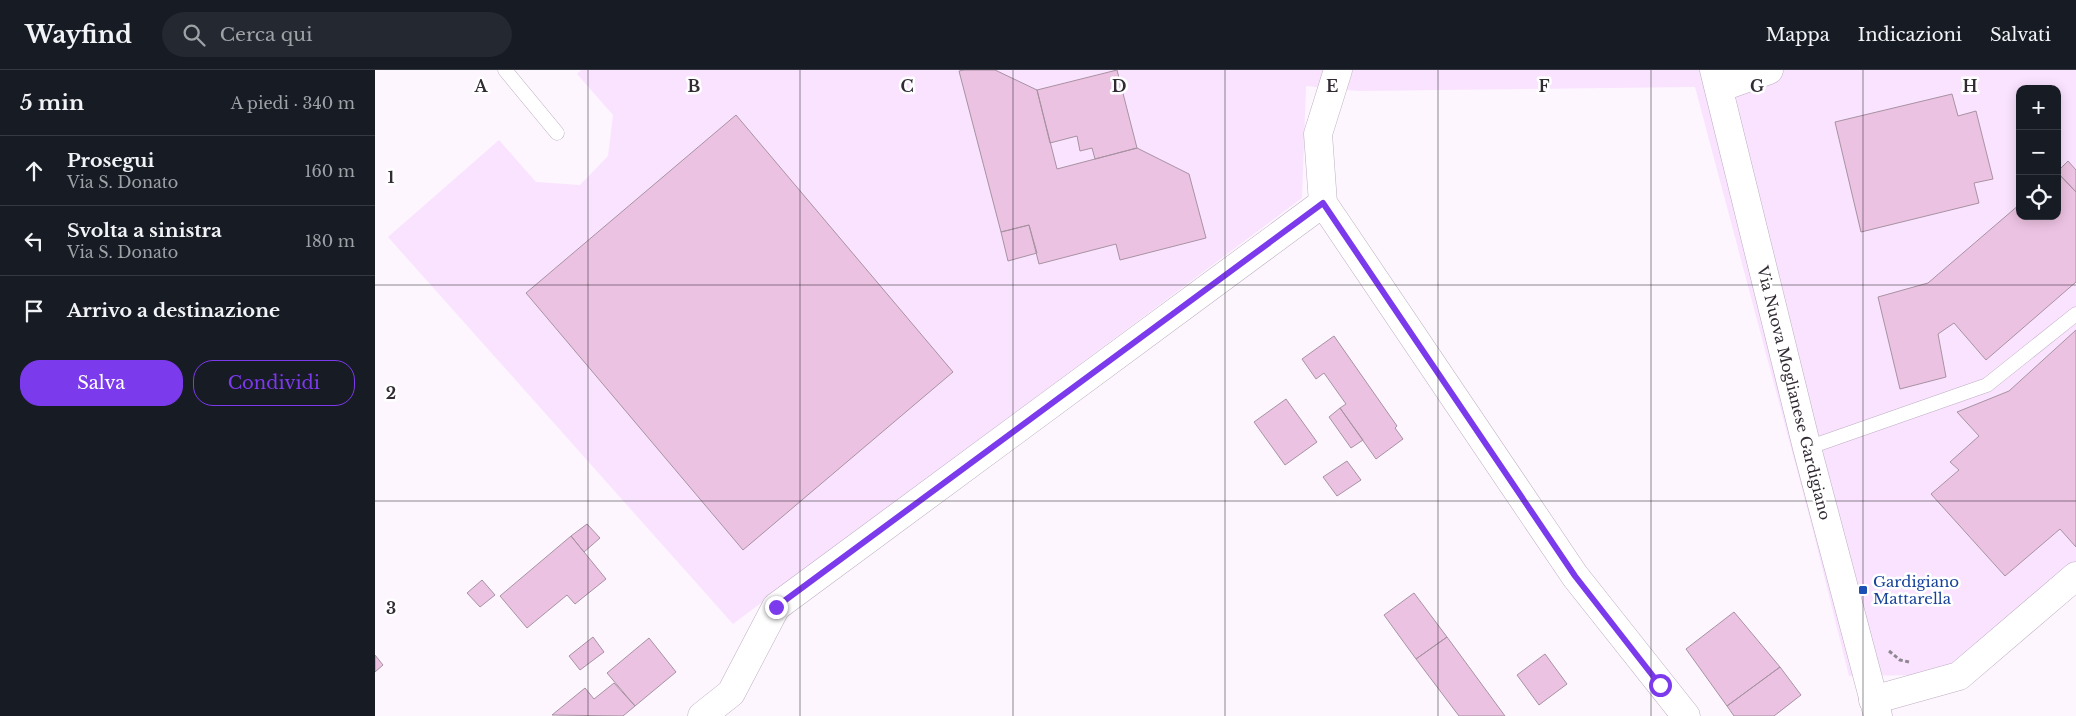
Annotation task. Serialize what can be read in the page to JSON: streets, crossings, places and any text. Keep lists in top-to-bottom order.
{
  "streets": {
    "street": ["Via Nuova Moglianese Gardigiano"]
  },
  "places": {
    "transit": ["Gardigiano Mattarella"]
  },
  "page": {
    "header": "Wayfind",
    "search": "Cerca qui",
    "nav": ["Mappa", "Indicazioni", "Salvati"],
    "heading": ["5 min", "A piedi · 340 m"],
    "map_buttons": ["+", "−"],
    "list": [
      ["Prosegui", "Via S. Donato", "160 m"],
      ["Svolta a sinistra", "Via S. Donato", "180 m"],
      "Arrivo a destinazione"
    ],
    "buttons": ["Salva", "Condividi"]
  },
  "grid": {
    "columns": [
      "A",
      "B",
      "C",
      "D",
      "E",
      "F",
      "G",
      "H"
    ],
    "rows": ["1", "2", "3"]
  }
}
